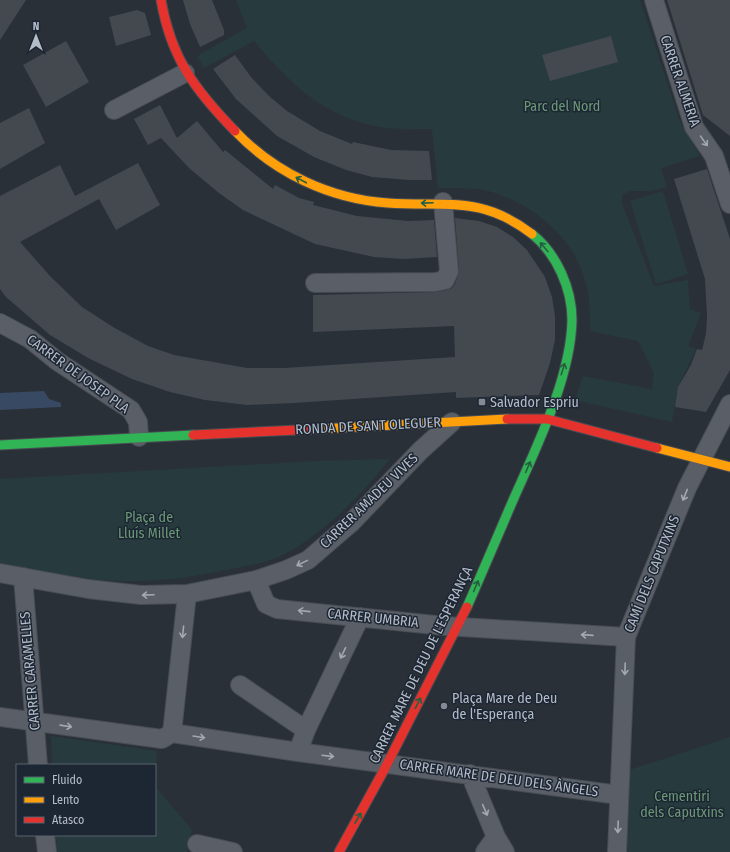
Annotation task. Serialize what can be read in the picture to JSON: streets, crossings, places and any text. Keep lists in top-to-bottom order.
{
  "streets": {
    "street": [
      "CARRER ALMERIA",
      "CARRER DE JOSEP PLA",
      "RONDA DE SANT OLEGUER",
      "CARRER AMADEU VIVES",
      "CAMÍ DELS CAPUTXINS",
      "CARRER UMBRIA",
      "CARRER MARE DE DEU DE L'ESPERANÇA",
      "CARRER CARAMELLES",
      "CARRER MARE DE DEU DELS ÀNGELS"
    ]
  },
  "crossings": [
    ["CARRER DE JOSEP PLA", "RONDA DE SANT OLEGUER"],
    ["RONDA DE SANT OLEGUER", "CARRER AMADEU VIVES"],
    ["RONDA DE SANT OLEGUER", "CAMÍ DELS CAPUTXINS"],
    ["RONDA DE SANT OLEGUER", "CARRER MARE DE DEU DE L'ESPERANÇA"],
    ["CARRER AMADEU VIVES", "CARRER UMBRIA"],
    ["CARRER AMADEU VIVES", "CARRER CARAMELLES"],
    ["CAMÍ DELS CAPUTXINS", "CARRER UMBRIA"],
    ["CAMÍ DELS CAPUTXINS", "CARRER MARE DE DEU DELS ÀNGELS"],
    ["CARRER UMBRIA", "CARRER MARE DE DEU DE L'ESPERANÇA"],
    ["CARRER MARE DE DEU DE L'ESPERANÇA", "CARRER MARE DE DEU DELS ÀNGELS"],
    ["CARRER CARAMELLES", "CARRER MARE DE DEU DELS ÀNGELS"]
  ],
  "one_way": [
    "CARRER ALMERIA",
    "CARRER AMADEU VIVES",
    "CAMÍ DELS CAPUTXINS",
    "CARRER UMBRIA",
    "CARRER MARE DE DEU DELS ÀNGELS"
  ],
  "parks": ["Parc del Nord", "Plaça de Lluís Millet", "Cementiri dels Caputxins"],
  "places": {
    "transit": ["Salvador Espriu"],
    "other": ["Plaça Mare de Deu de l'Esperança"]
  },
  "legend": ["Fluido", "Lento", "Atasco"],
  "north": "top"
}
